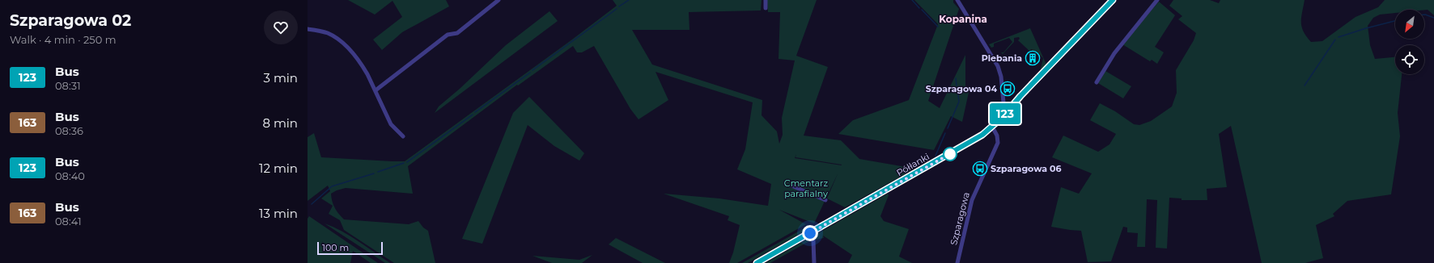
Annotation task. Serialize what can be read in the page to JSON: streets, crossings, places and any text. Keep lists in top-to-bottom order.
{
  "streets": {
    "street": ["Półłanki", "Szparagowa"]
  },
  "crossings": [
    ["Półłanki", "Szparagowa"]
  ],
  "districts": ["Kopanina"],
  "parks": ["Cmentarz parafialny"],
  "places": {
    "building": ["Plebania"],
    "bus stop": ["Szparagowa 04", "Szparagowa 06"]
  },
  "lines": ["bus line 123"],
  "scale_bar": "100 m",
  "north": "bottom left",
  "page": {
    "heading": ["Szparagowa 02", "Walk · 4 min · 250 m"],
    "on_map": "123",
    "list": [
      {
        "mark": "123",
        "name": "Bus",
        "note": "08:31",
        "value": "3 min"
      },
      {
        "mark": "163",
        "name": "Bus",
        "note": "08:36",
        "value": "8 min"
      },
      {
        "mark": "123",
        "name": "Bus",
        "note": "08:40",
        "value": "12 min"
      },
      {
        "mark": "163",
        "name": "Bus",
        "note": "08:41",
        "value": "13 min"
      }
    ],
    "scale": "100 m"
  }
}
